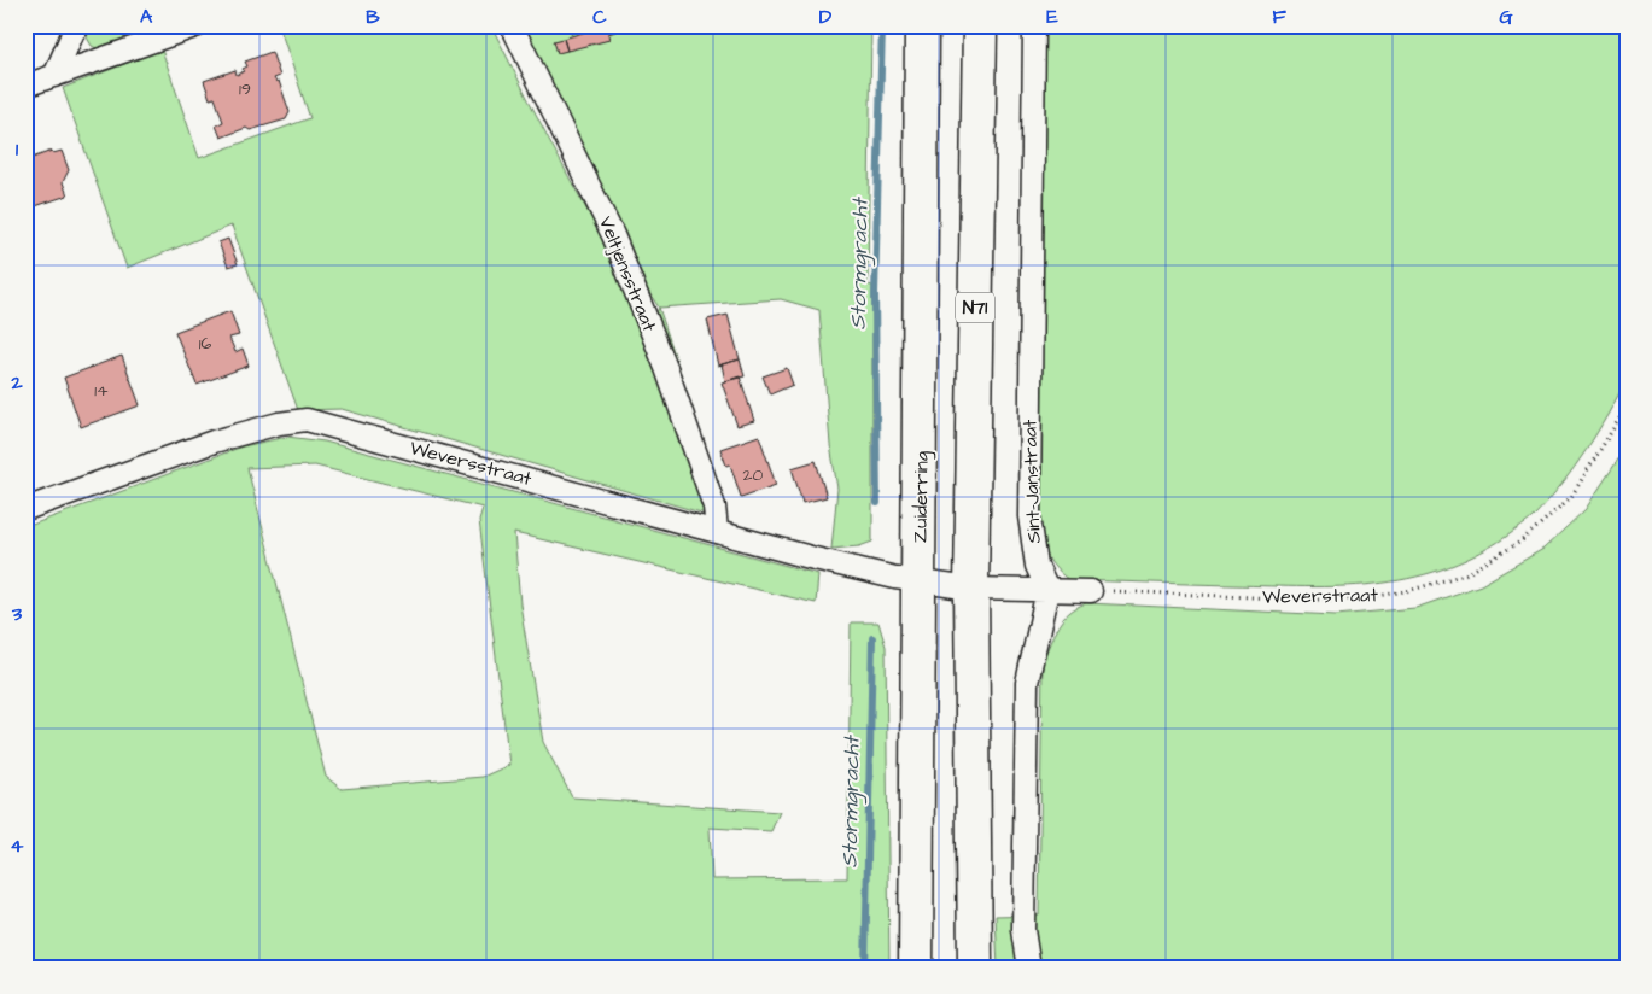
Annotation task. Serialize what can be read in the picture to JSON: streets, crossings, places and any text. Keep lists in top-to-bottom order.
{
  "streets": {
    "highway": ["N71", "Zuiderring"],
    "street": ["Veltjensstraat", "Weversstraat", "Sint-Janstraat"],
    "path": ["Weverstraat"]
  },
  "crossings": [
    ["Veltjensstraat", "Weversstraat"],
    ["N71", "Weversstraat"],
    ["Weversstraat", "Zuiderring"]
  ],
  "water": ["Stormgracht"],
  "house_numbers": [
    "19",
    "16",
    "14",
    "20"
  ],
  "grid": {
    "columns": [
      "A",
      "B",
      "C",
      "D",
      "E",
      "F",
      "G"
    ],
    "rows": [
      "1",
      "2",
      "3",
      "4"
    ]
  }
}
